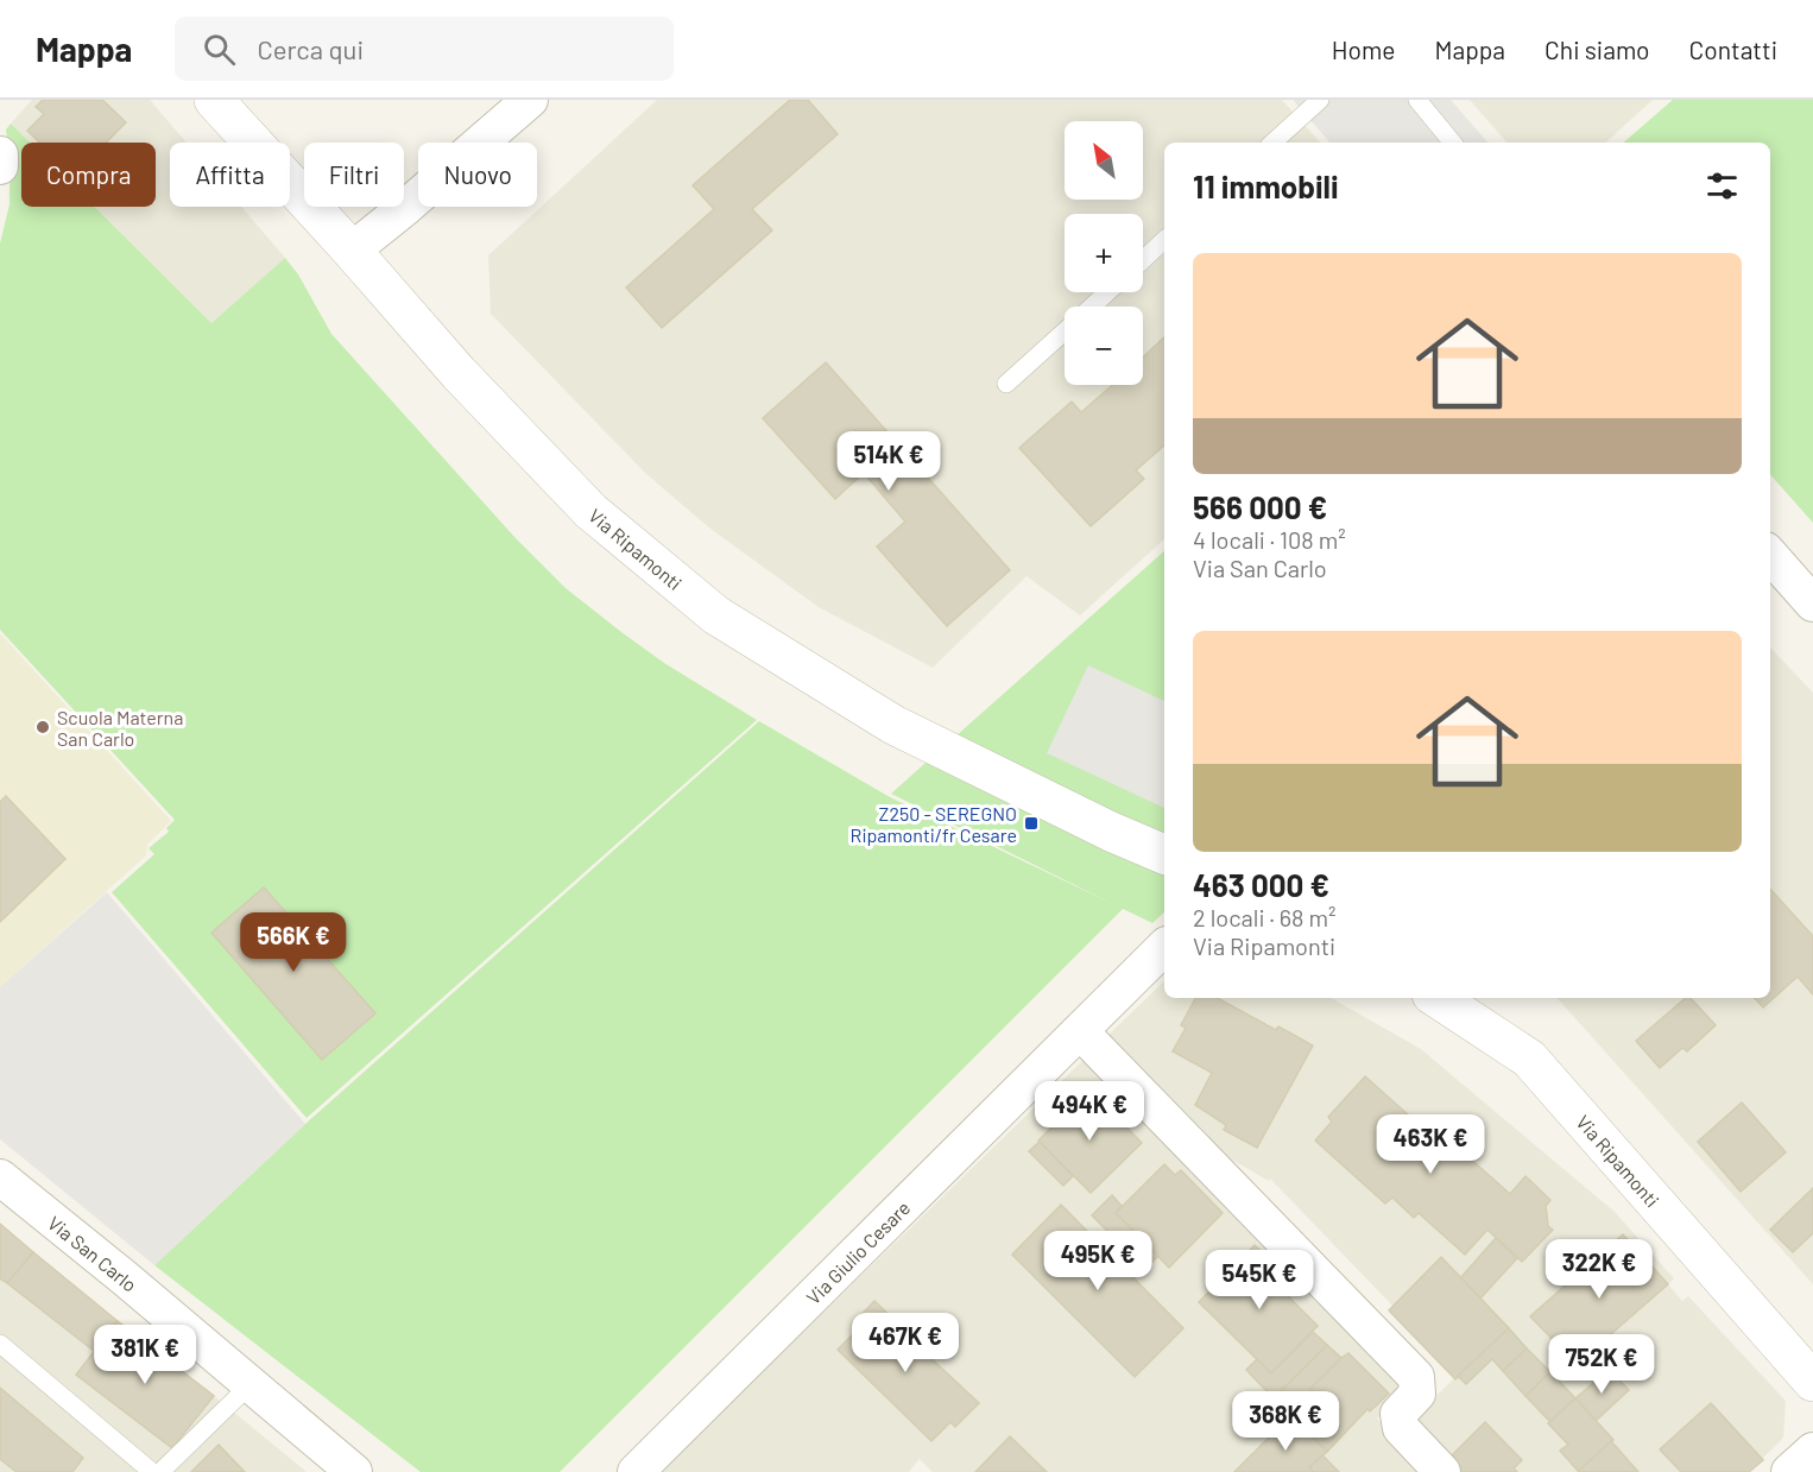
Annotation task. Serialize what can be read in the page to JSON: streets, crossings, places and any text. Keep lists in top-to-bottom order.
{
  "streets": {
    "street": ["Via Ripamonti", "Via Giulio Cesare", "Via San Carlo"]
  },
  "places": {
    "other": ["Scuola Materna San Carlo"],
    "transit": ["Z250 - SEREGNO Ripamonti/fr Cesare"]
  },
  "north": "top left",
  "page": {
    "header": "Mappa",
    "search": "Cerca qui",
    "nav": [
      "Home",
      "Mappa",
      "Chi siamo",
      "Contatti"
    ],
    "map_buttons": ["+", "−"],
    "chip": [
      "Compra",
      "Affitta",
      "Filtri",
      "Nuovo"
    ],
    "heading": "11 immobili",
    "list": [
      {
        "name": "566 000 €",
        "note": "4 locali · 108 m² · Via San Carlo"
      },
      {
        "name": "463 000 €",
        "note": "2 locali · 68 m² · Via Ripamonti"
      }
    ],
    "price": [
      "514K €",
      "566K €",
      "494K €",
      "463K €",
      "495K €",
      "322K €",
      "545K €",
      "467K €",
      "381K €",
      "752K €",
      "368K €"
    ]
  }
}
